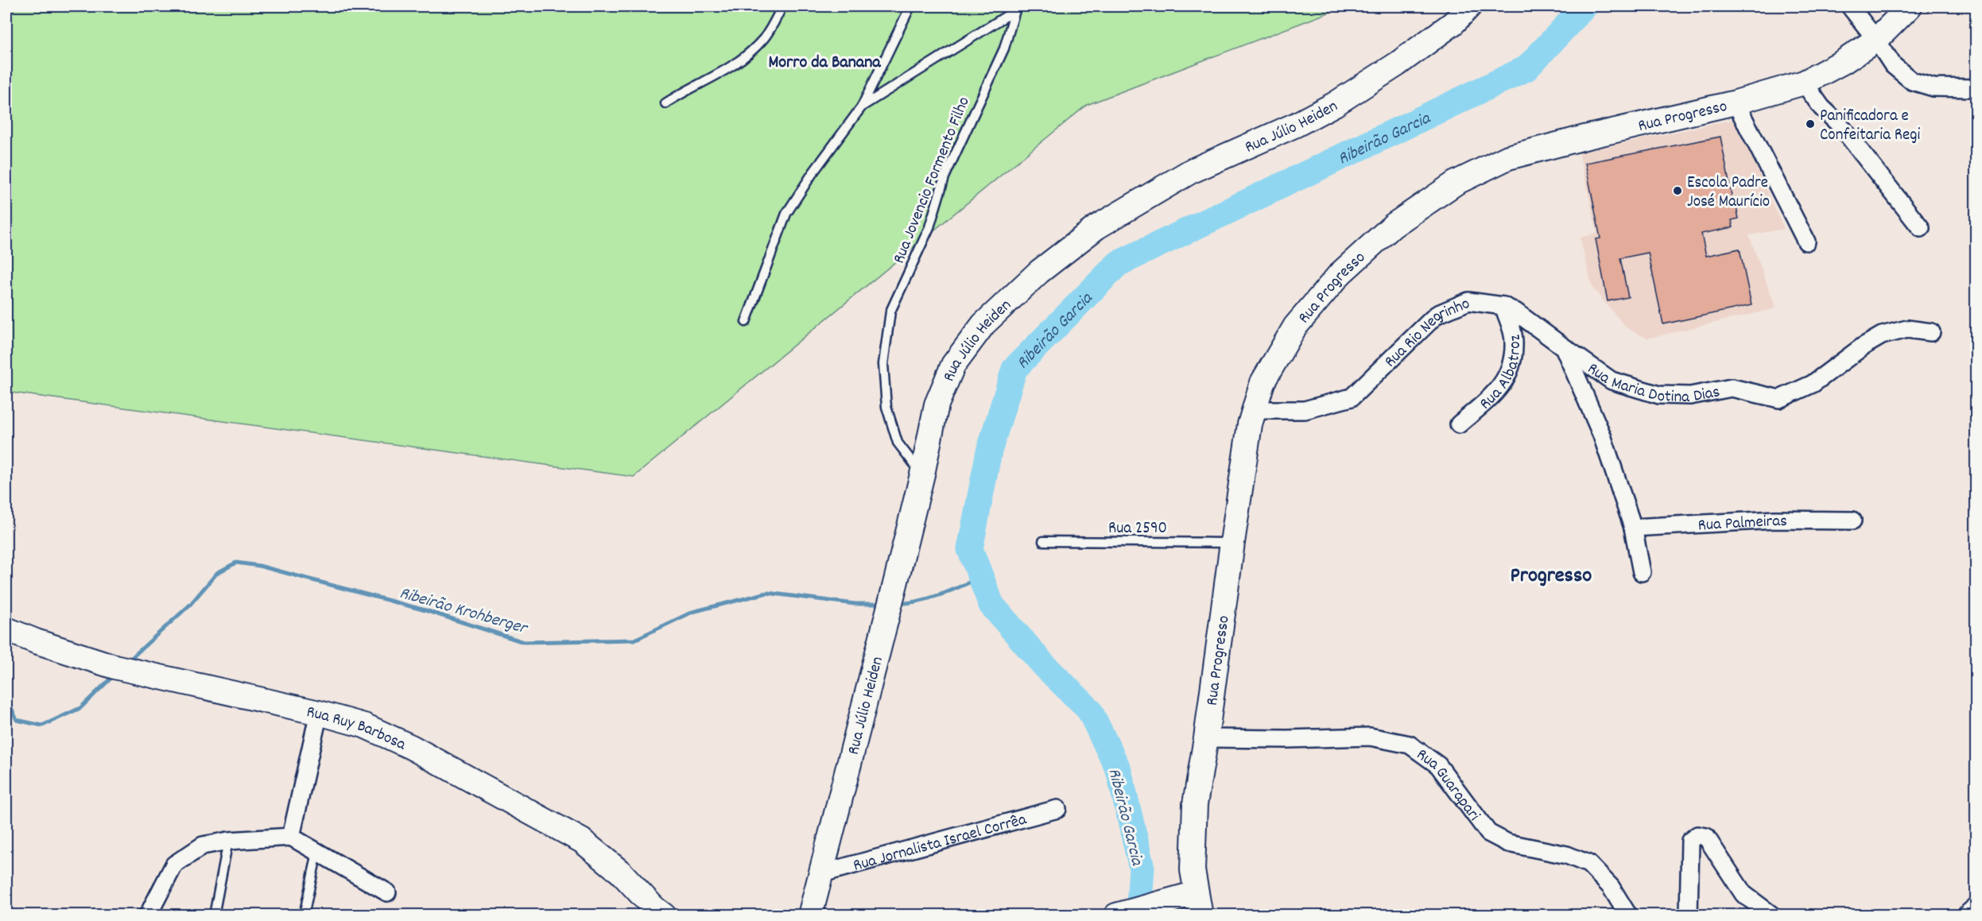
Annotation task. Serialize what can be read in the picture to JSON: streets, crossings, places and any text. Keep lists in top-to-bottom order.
{
  "streets": {
    "street": [
      "Rua Progresso",
      "Rua Júlio Heiden",
      "Rua Rio Negrinho",
      "Rua Albatroz",
      "Rua Maria Dotina Dias",
      "Rua Palmeiras",
      "Rua Ruy Barbosa",
      "Rua Guarapari",
      "Rua Jornalista Israel Corrêa"
    ],
    "lane": ["Rua Jovencio Formento Filho", "Rua 2590"]
  },
  "crossings": [
    ["Rua Progresso", "Rua Rio Negrinho"],
    ["Rua Progresso", "Rua 2590"],
    ["Rua Progresso", "Rua Guarapari"],
    ["Rua Júlio Heiden", "Rua Jovencio Formento Filho"],
    ["Rua Júlio Heiden", "Rua Jornalista Israel Corrêa"],
    ["Rua Rio Negrinho", "Rua Albatroz"],
    ["Rua Rio Negrinho", "Rua Maria Dotina Dias"]
  ],
  "districts": ["Morro da Banana", "Progresso"],
  "water": ["Ribeirão Garcia", "Ribeirão Krohberger"],
  "places": ["Panificadora e Confeitaria Regi", "Escola Padre José Maurício"]
}
